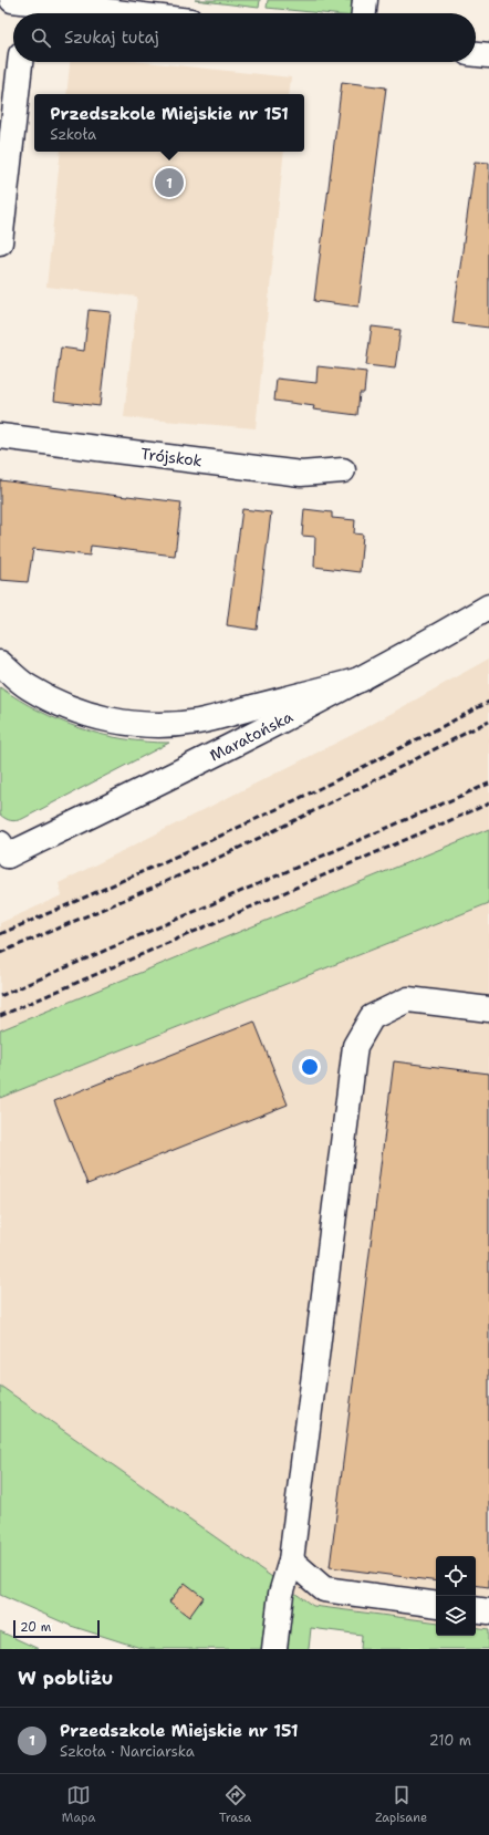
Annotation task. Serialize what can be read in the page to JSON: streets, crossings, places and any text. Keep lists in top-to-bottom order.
{
  "streets": {
    "street": ["Trójskok", "Maratońska"]
  },
  "scale_bar": "20 m",
  "page": {
    "search": "Szukaj tutaj",
    "popup": ["Przedszkole Miejskie nr 151", "Szkoła"],
    "pins": "1",
    "scale": "20 m",
    "heading": "W pobliżu",
    "list": [
      {
        "mark": "1",
        "name": "Przedszkole Miejskie nr 151",
        "note": "Szkoła · Narciarska",
        "value": "210 m"
      }
    ],
    "nav": ["Mapa", "Trasa", "Zapisane"]
  }
}
